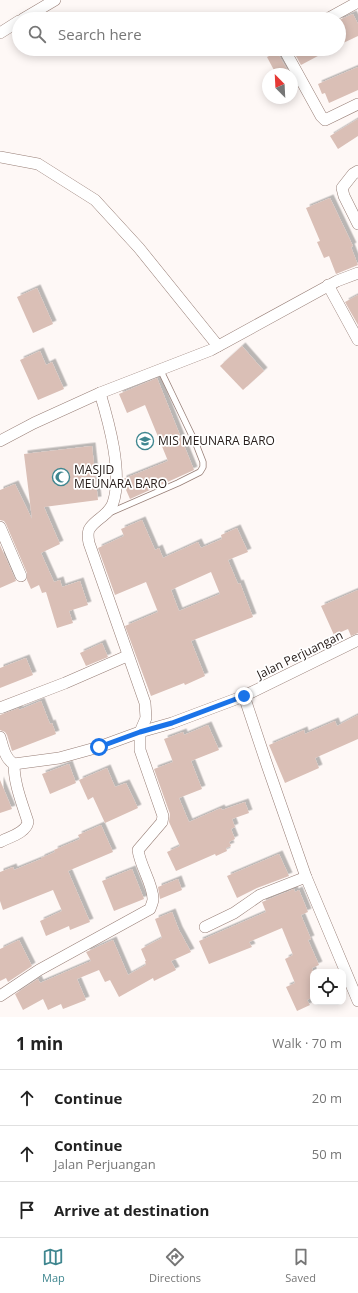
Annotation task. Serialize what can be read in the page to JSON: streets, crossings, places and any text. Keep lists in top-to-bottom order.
{
  "streets": {
    "street": ["Jalan Perjuangan"]
  },
  "places": {
    "school or university": ["MIS MEUNARA BARO"],
    "mosque": ["MASJID MEUNARA BARO"]
  },
  "north": "top left",
  "page": {
    "search": "Search here",
    "heading": ["1 min", "Walk · 70 m"],
    "list": [
      ["Continue", "20 m"],
      ["Continue", "Jalan Perjuangan", "50 m"],
      "Arrive at destination"
    ],
    "nav": ["Map", "Directions", "Saved"]
  }
}
